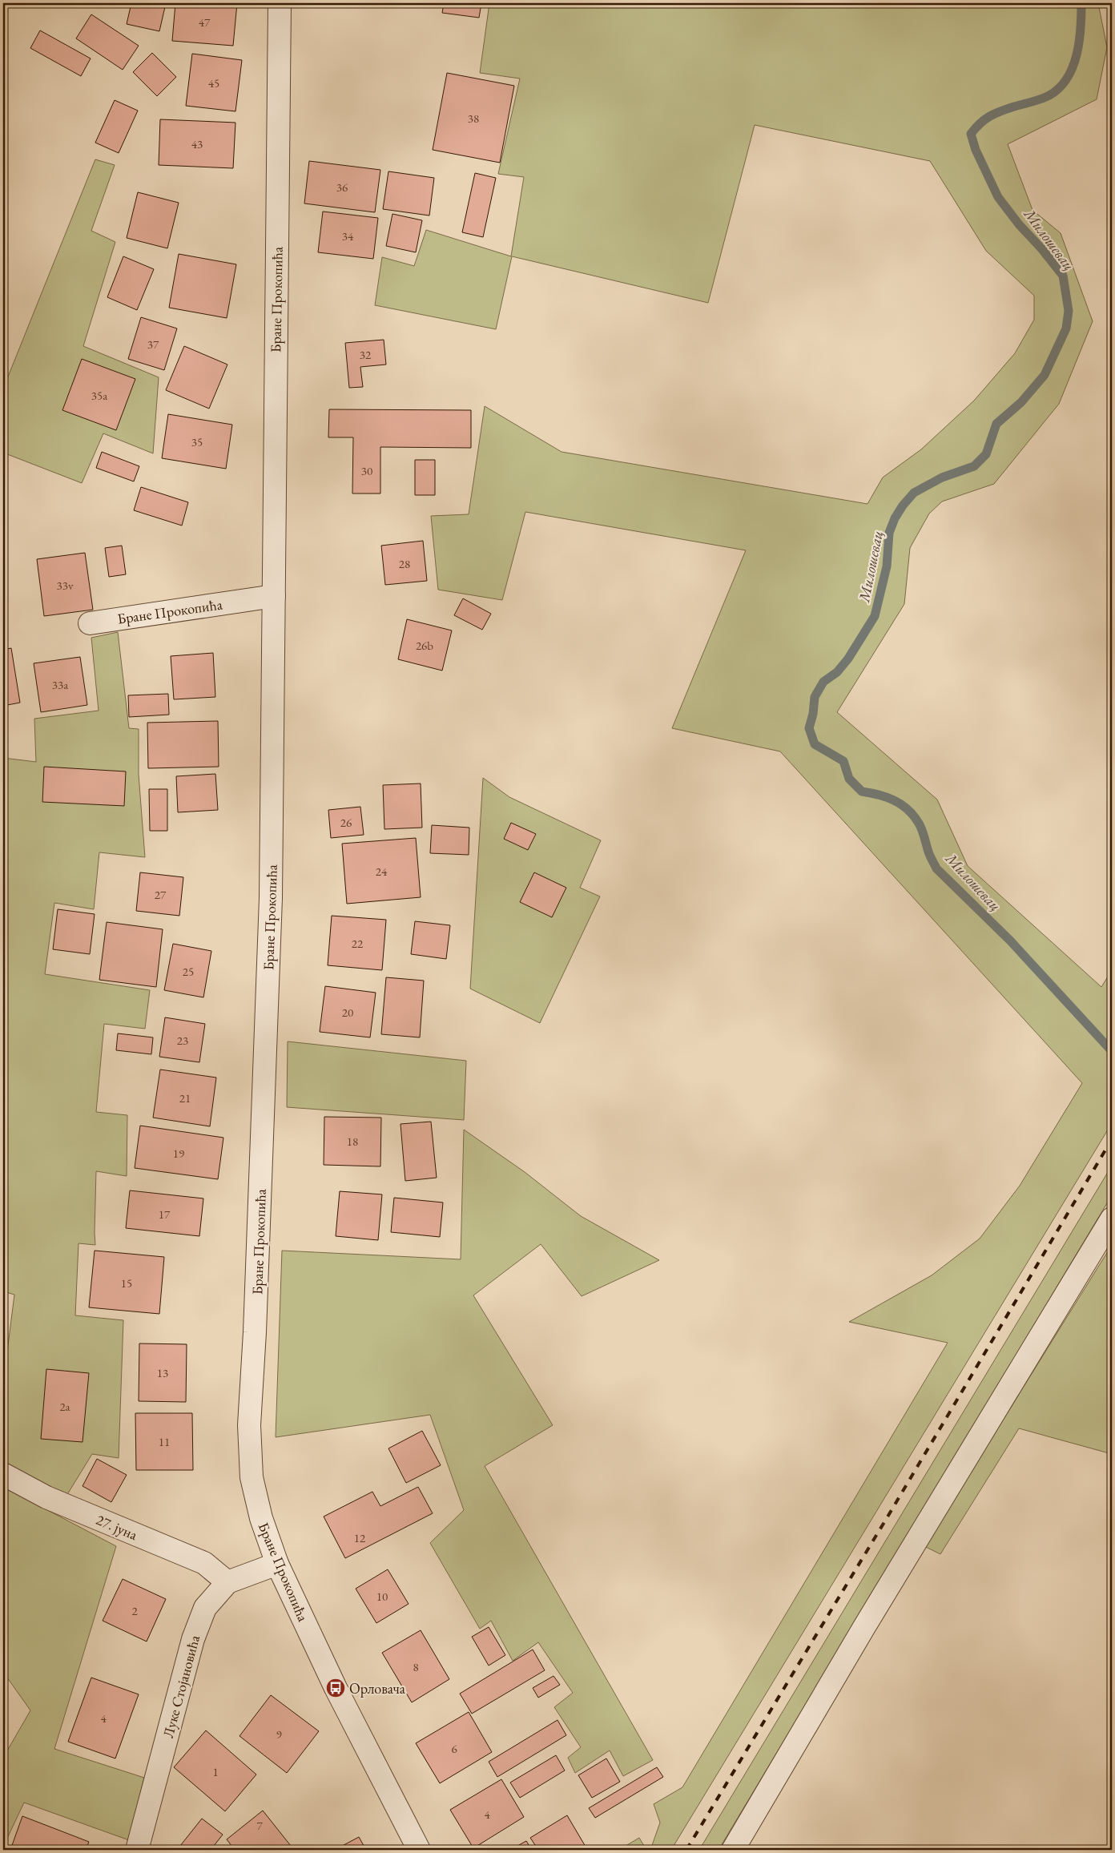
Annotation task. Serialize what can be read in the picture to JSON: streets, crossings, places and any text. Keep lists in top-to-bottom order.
{
  "streets": {
    "street": ["Бране Прокопића", "27. јуна", "Луке Стојановића"]
  },
  "crossings": [
    ["Бране Прокопића", "Луке Стојановића"],
    ["27. јуна", "Луке Стојановића"]
  ],
  "water": ["Милошевац"],
  "places": {
    "bus stop": ["Орловача"]
  },
  "house_numbers": [
    "47",
    "45",
    "38",
    "43",
    "36",
    "34",
    "37",
    "32",
    "35a",
    "35",
    "30",
    "28",
    "33v",
    "26b",
    "33a",
    "26",
    "24",
    "27",
    "22",
    "25",
    "20",
    "23",
    "21",
    "18",
    "19",
    "17",
    "15",
    "13",
    "2a",
    "11",
    "12",
    "10",
    "2",
    "8",
    "4",
    "9",
    "6",
    "1",
    "4",
    "7"
  ]
}
